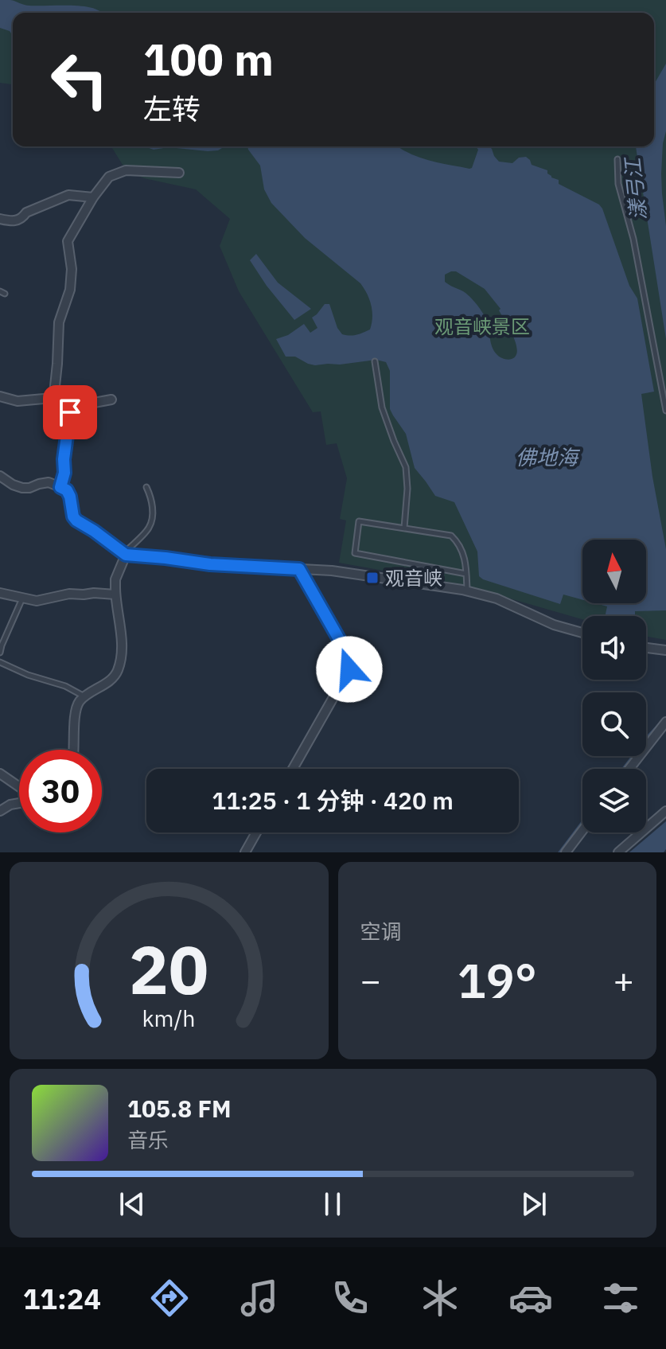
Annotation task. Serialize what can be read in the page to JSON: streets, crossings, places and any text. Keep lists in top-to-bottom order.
{
  "water": ["漾弓江", "佛地海"],
  "parks": ["观音峡景区"],
  "places": {
    "transit": ["观音峡"]
  },
  "north": "top",
  "page": {
    "turn": ["100 m", "左转"],
    "limit": "30",
    "trip": "11:25 · 1 分钟 · 420 m",
    "tile": "空调",
    "heat": ["−", "19°", "+"],
    "song": ["105.8 FM", "音乐"],
    "tabs": "11:24",
    "gauge": ["20", "km/h"]
  }
}
